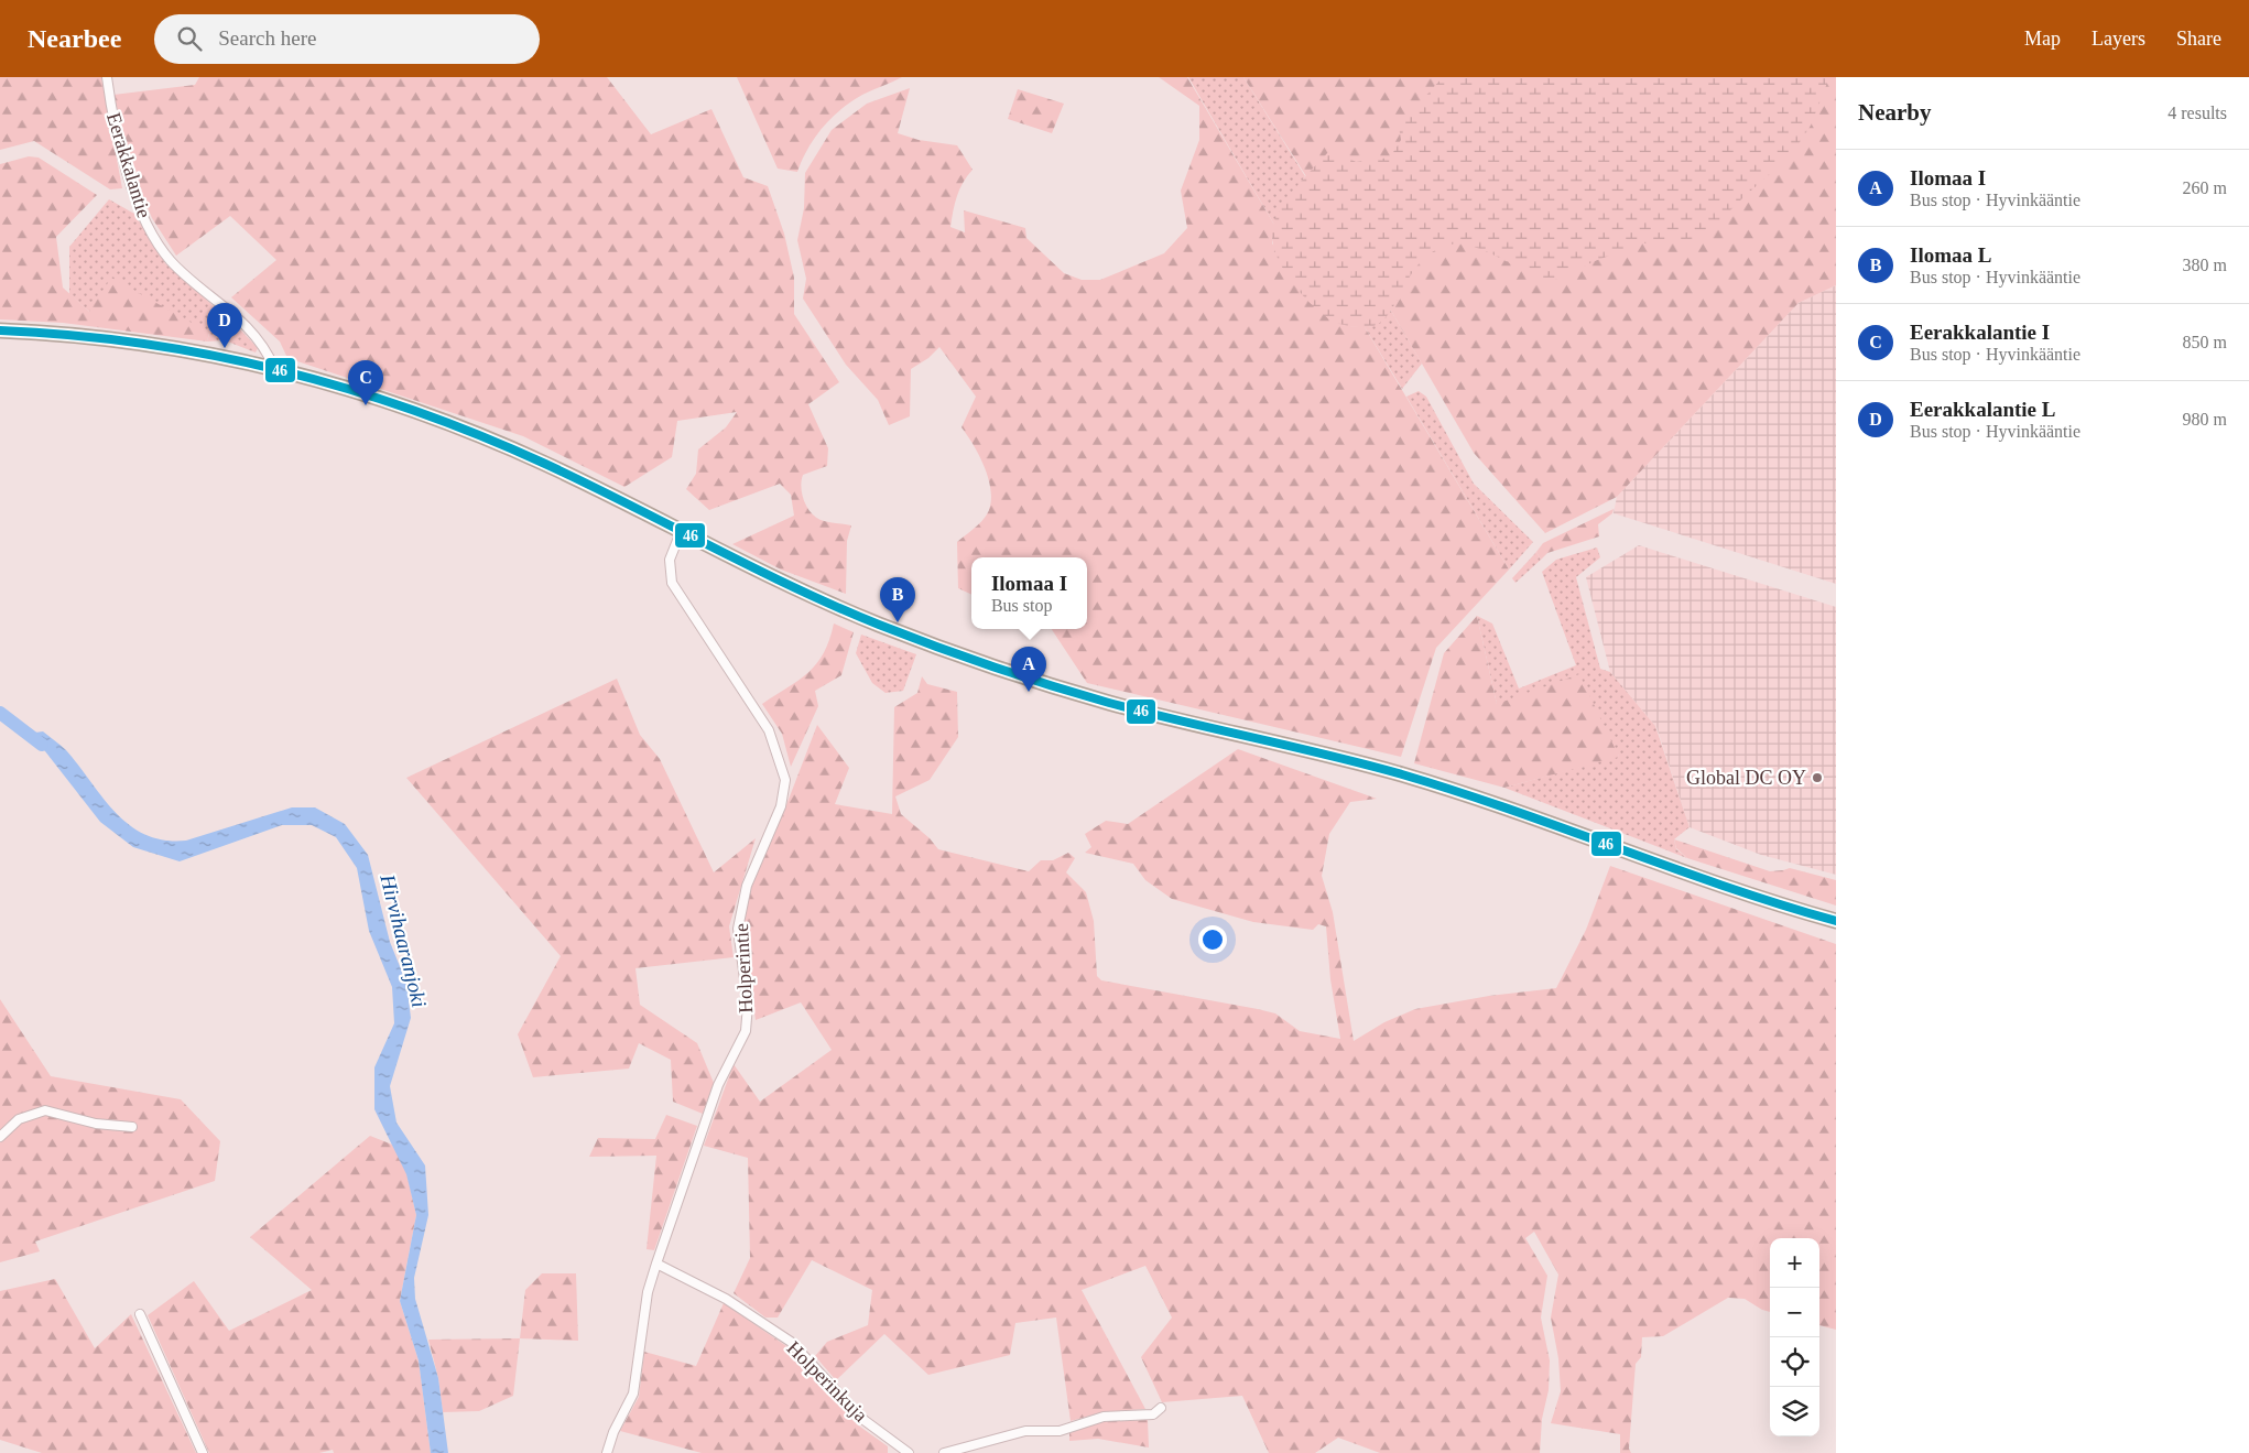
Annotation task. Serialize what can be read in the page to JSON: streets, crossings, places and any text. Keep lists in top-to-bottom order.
{
  "streets": {
    "street": ["Eerakkalantie", "Holperintie", "Holperinkuja"]
  },
  "crossings": [
    ["Holperintie", "Holperinkuja"]
  ],
  "water": ["Hirvihaaranjoki"],
  "places": ["Global DC OY"],
  "lines": ["transit line 46"],
  "page": {
    "header": "Nearbee",
    "search": "Search here",
    "nav": ["Map", "Layers", "Share"],
    "heading": ["Nearby", "4 results"],
    "list": [
      {
        "mark": "A",
        "name": "Ilomaa I",
        "note": "Bus stop · Hyvinkääntie",
        "value": "260 m"
      },
      {
        "mark": "B",
        "name": "Ilomaa L",
        "note": "Bus stop · Hyvinkääntie",
        "value": "380 m"
      },
      {
        "mark": "C",
        "name": "Eerakkalantie I",
        "note": "Bus stop · Hyvinkääntie",
        "value": "850 m"
      },
      {
        "mark": "D",
        "name": "Eerakkalantie L",
        "note": "Bus stop · Hyvinkääntie",
        "value": "980 m"
      }
    ],
    "pins": [
      "D",
      "C",
      "B",
      "A"
    ],
    "popup": ["Ilomaa I", "Bus stop"],
    "map_buttons": ["+", "−"]
  }
}
